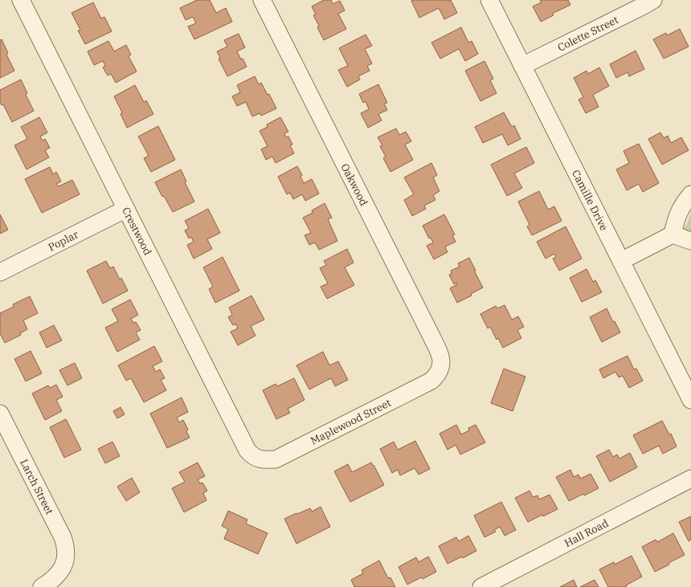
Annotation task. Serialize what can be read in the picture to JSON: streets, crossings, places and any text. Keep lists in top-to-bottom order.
{
  "streets": {
    "street": [
      "Colette Street",
      "Oakwood",
      "Camille Drive",
      "Crestwood",
      "Poplar",
      "Maplewood Street",
      "Larch Street",
      "Hall Road"
    ]
  },
  "crossings": [
    ["Colette Street", "Camille Drive"],
    ["Oakwood", "Maplewood Street"],
    ["Crestwood", "Poplar"],
    ["Crestwood", "Maplewood Street"]
  ]
}
